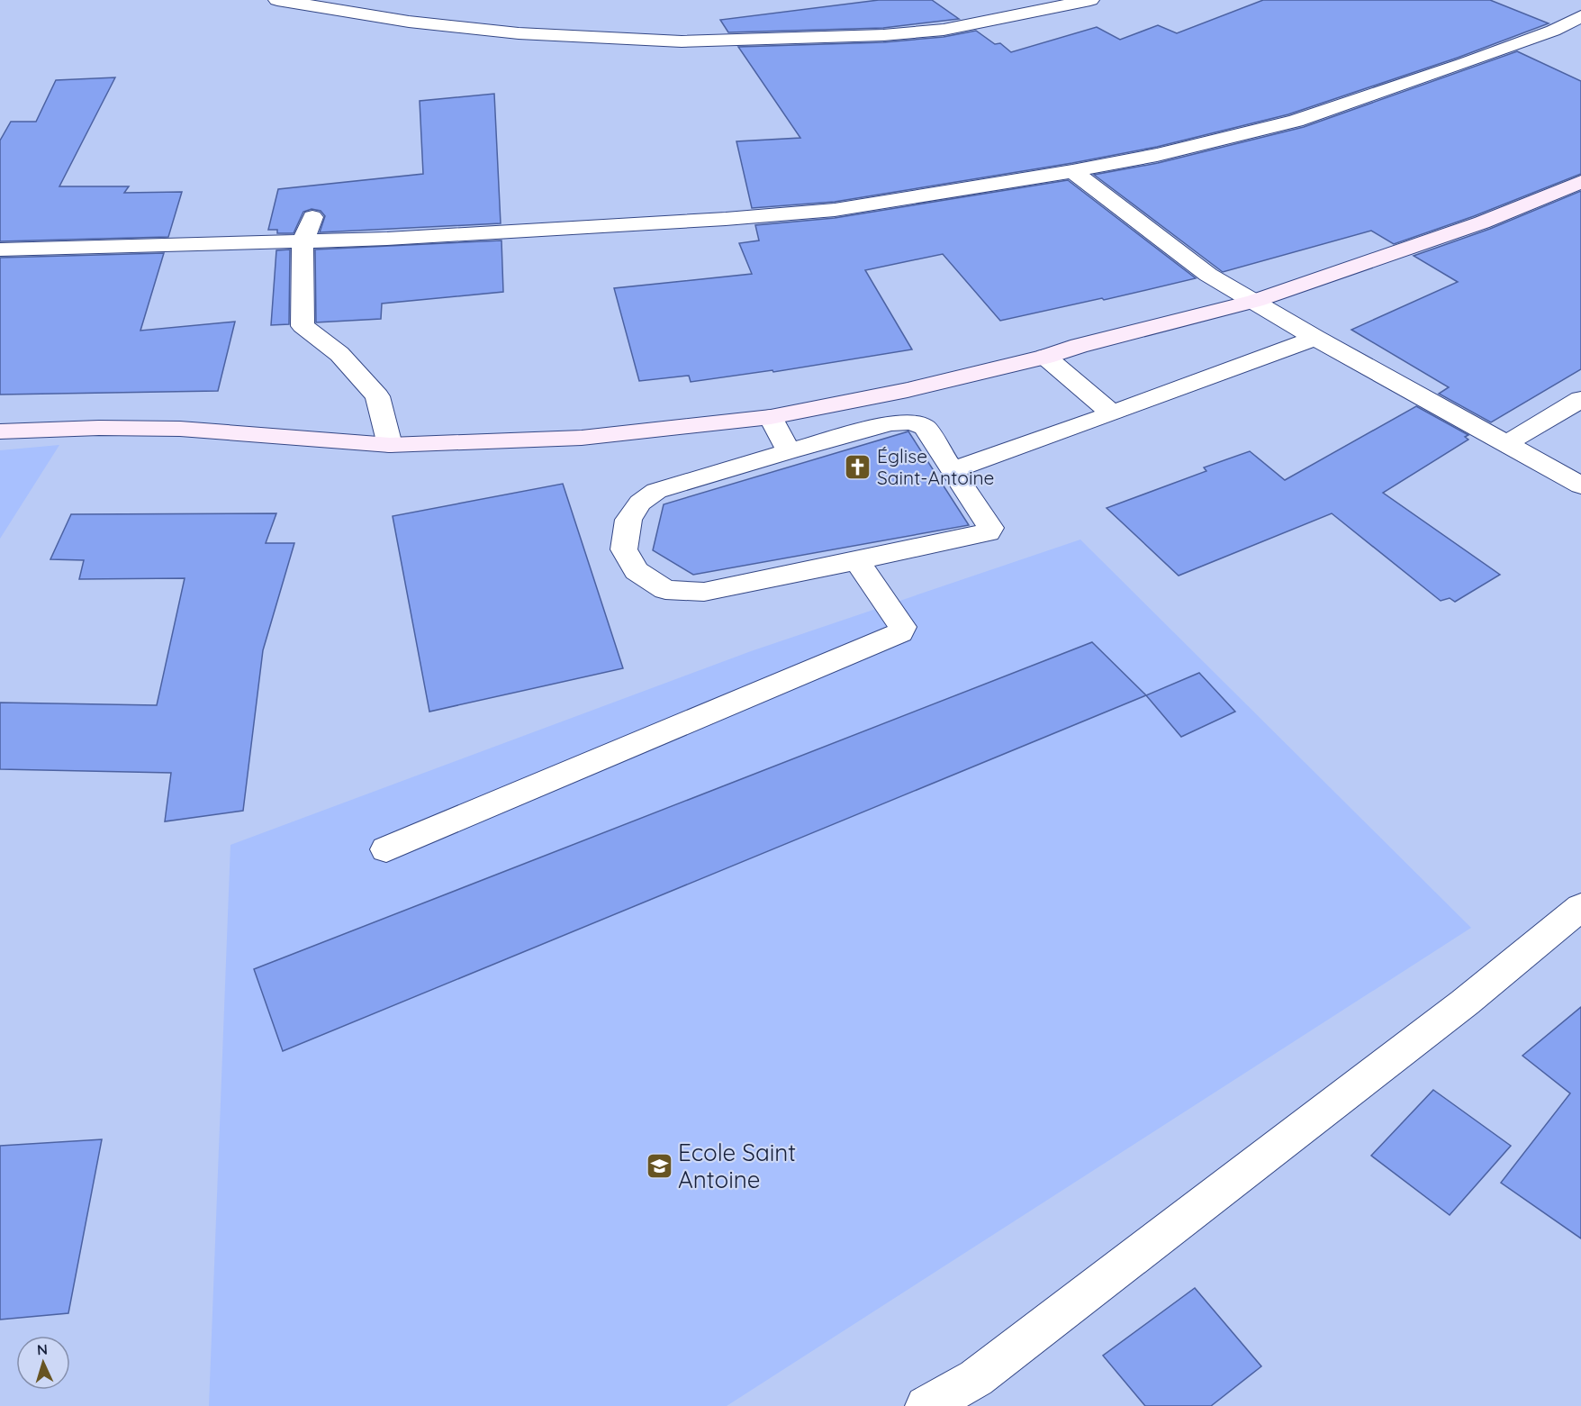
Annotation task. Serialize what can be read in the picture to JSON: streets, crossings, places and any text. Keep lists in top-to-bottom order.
{
  "places": {
    "church": ["Église Saint-Antoine"],
    "school or university": ["Ecole Saint Antoine"]
  },
  "north": "top"
}
